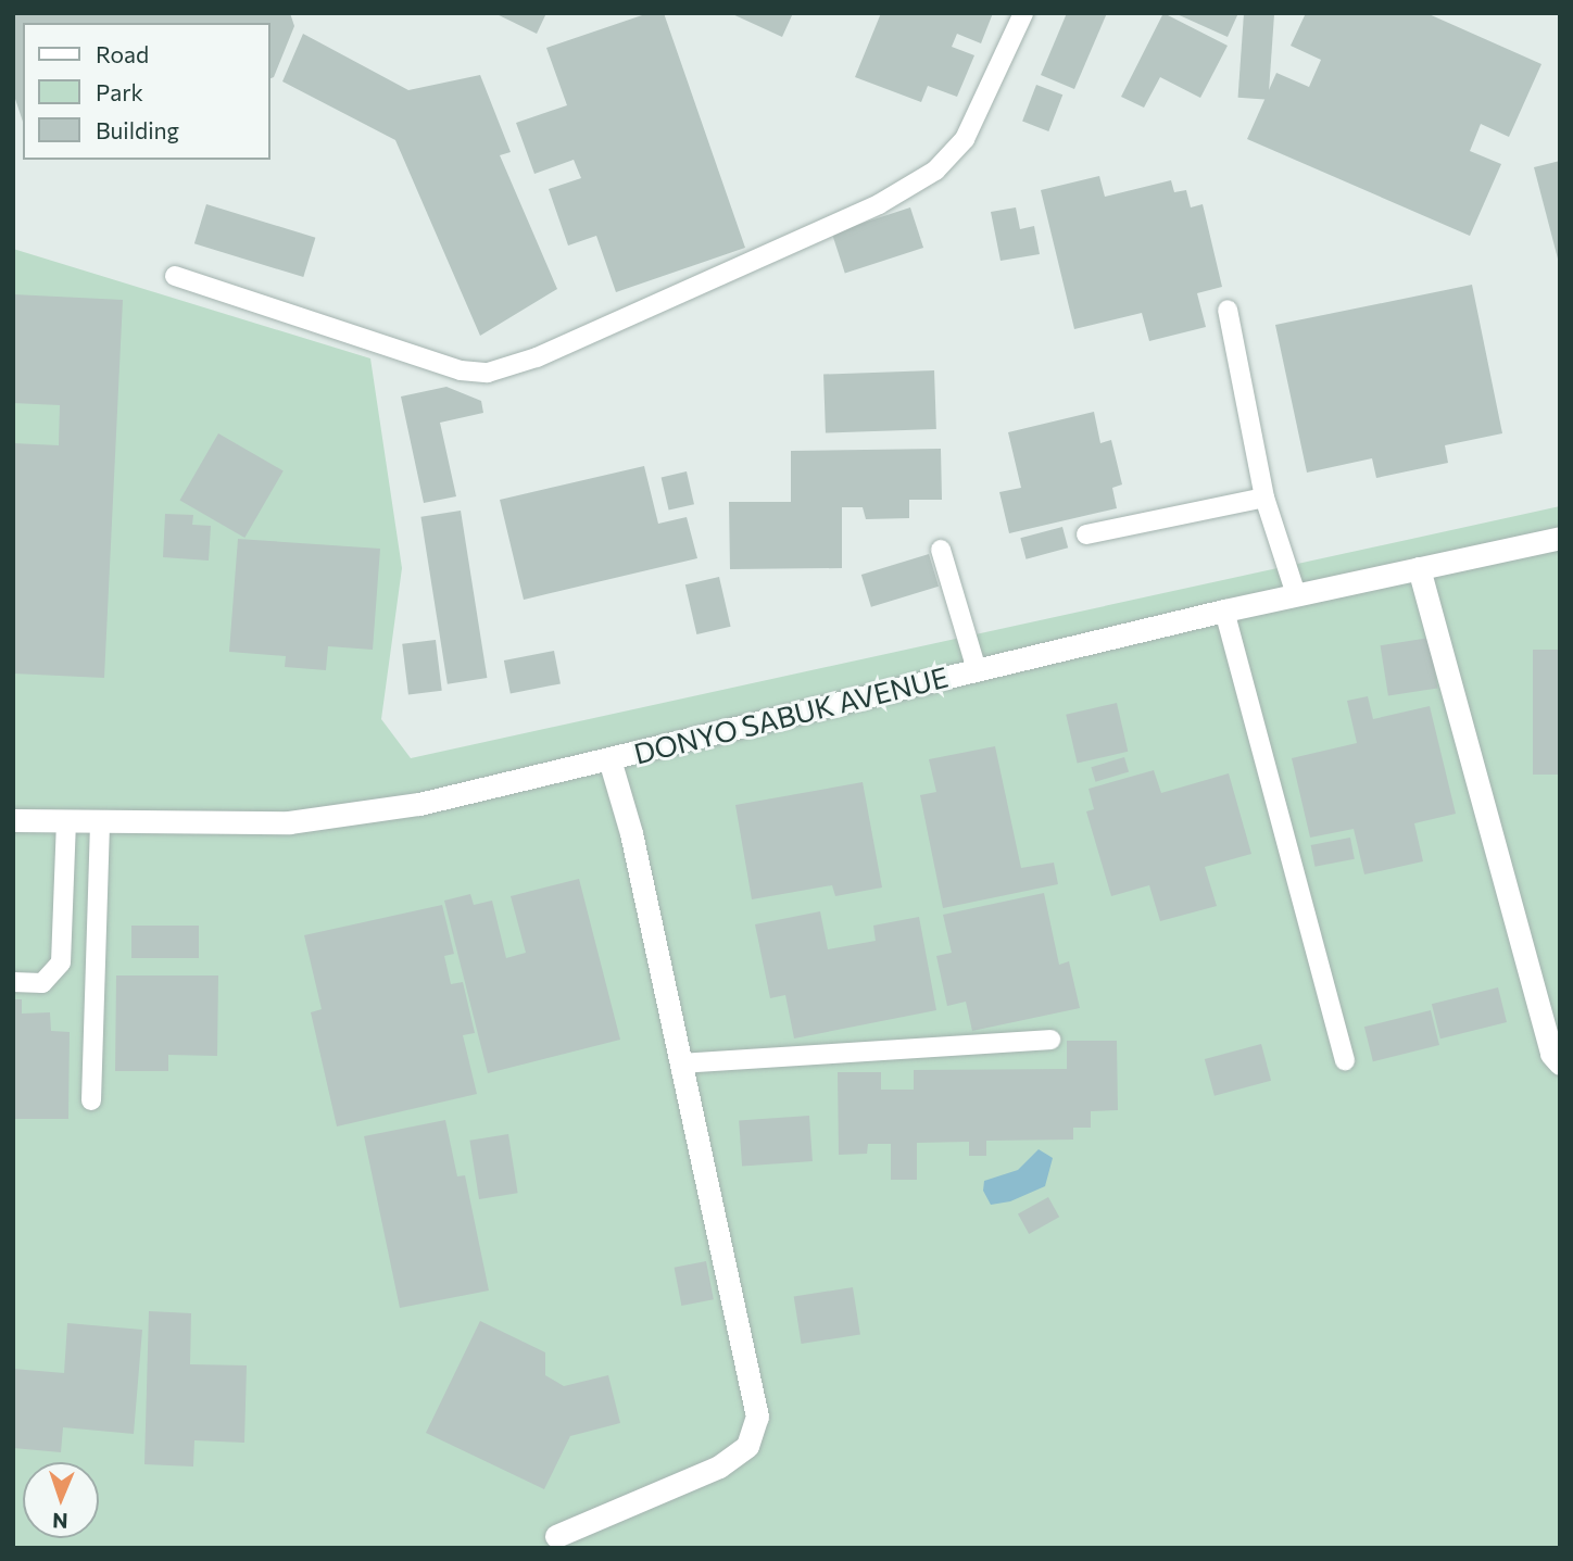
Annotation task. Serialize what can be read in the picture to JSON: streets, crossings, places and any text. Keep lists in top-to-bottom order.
{
  "streets": {
    "street": ["DONYO SABUK AVENUE"]
  },
  "legend": ["Road", "Park", "Building"],
  "north": "bottom"
}
